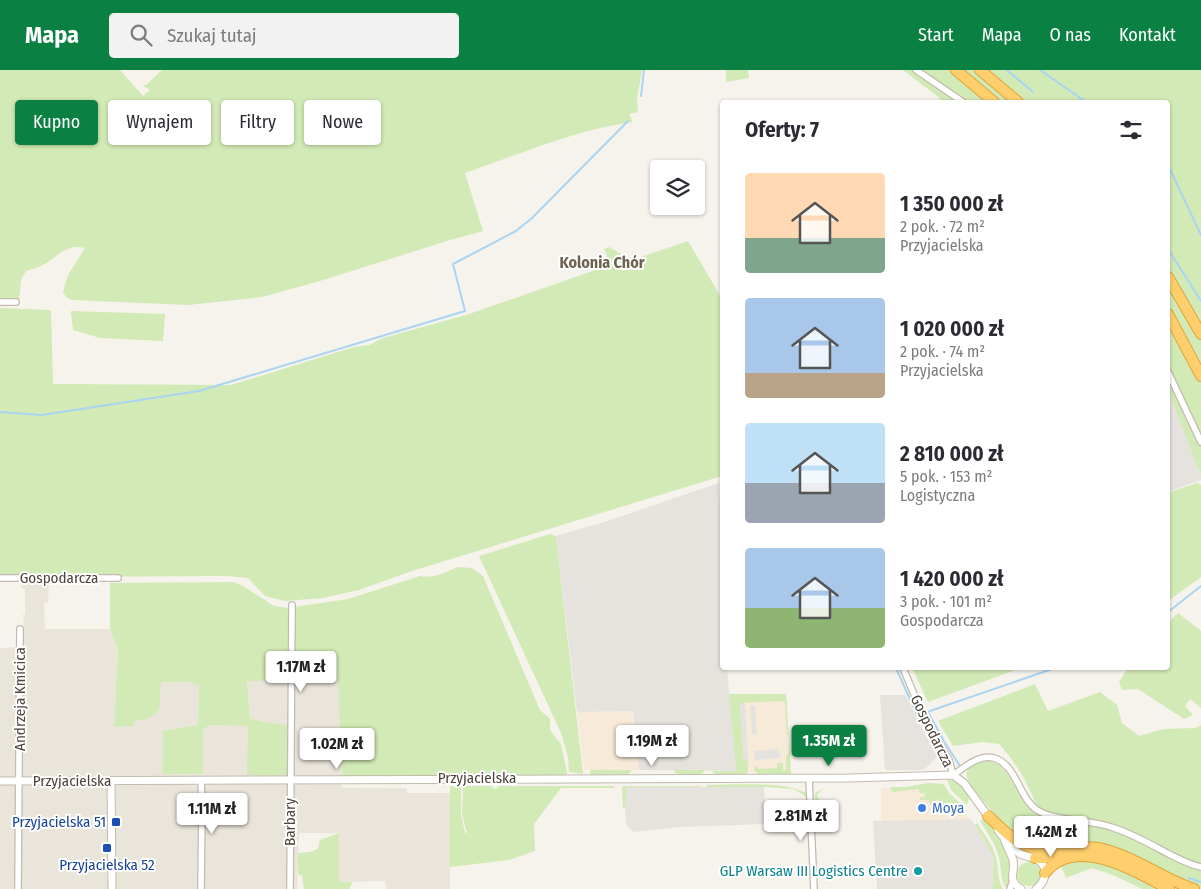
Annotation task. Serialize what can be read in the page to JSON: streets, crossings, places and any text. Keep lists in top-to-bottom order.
{
  "streets": {
    "street": [
      "Gospodarcza",
      "Andrzeja Kmicica",
      "Przyjacielska",
      "Barbary"
    ]
  },
  "crossings": [
    ["Gospodarcza", "Przyjacielska"],
    ["Andrzeja Kmicica", "Przyjacielska"],
    ["Przyjacielska", "Barbary"]
  ],
  "districts": ["Kolonia Chór"],
  "places": {
    "other": ["Moya", "GLP Warsaw III Logistics Centre"],
    "transit": ["Przyjacielska 51", "Przyjacielska 52"]
  },
  "page": {
    "header": "Mapa",
    "search": "Szukaj tutaj",
    "nav": [
      "Start",
      "Mapa",
      "O nas",
      "Kontakt"
    ],
    "chip": [
      "Kupno",
      "Wynajem",
      "Filtry",
      "Nowe"
    ],
    "heading": "Oferty: 7",
    "list": [
      {
        "name": "1 350 000 zł",
        "note": "2 pok. · 72 m² · Przyjacielska"
      },
      {
        "name": "1 020 000 zł",
        "note": "2 pok. · 74 m² · Przyjacielska"
      },
      {
        "name": "2 810 000 zł",
        "note": "5 pok. · 153 m² · Logistyczna"
      },
      {
        "name": "1 420 000 zł",
        "note": "3 pok. · 101 m² · Gospodarcza"
      }
    ],
    "price": [
      "1.17M zł",
      "1.19M zł",
      "1.35M zł",
      "1.02M zł",
      "1.11M zł",
      "2.81M zł",
      "1.42M zł"
    ]
  }
}
